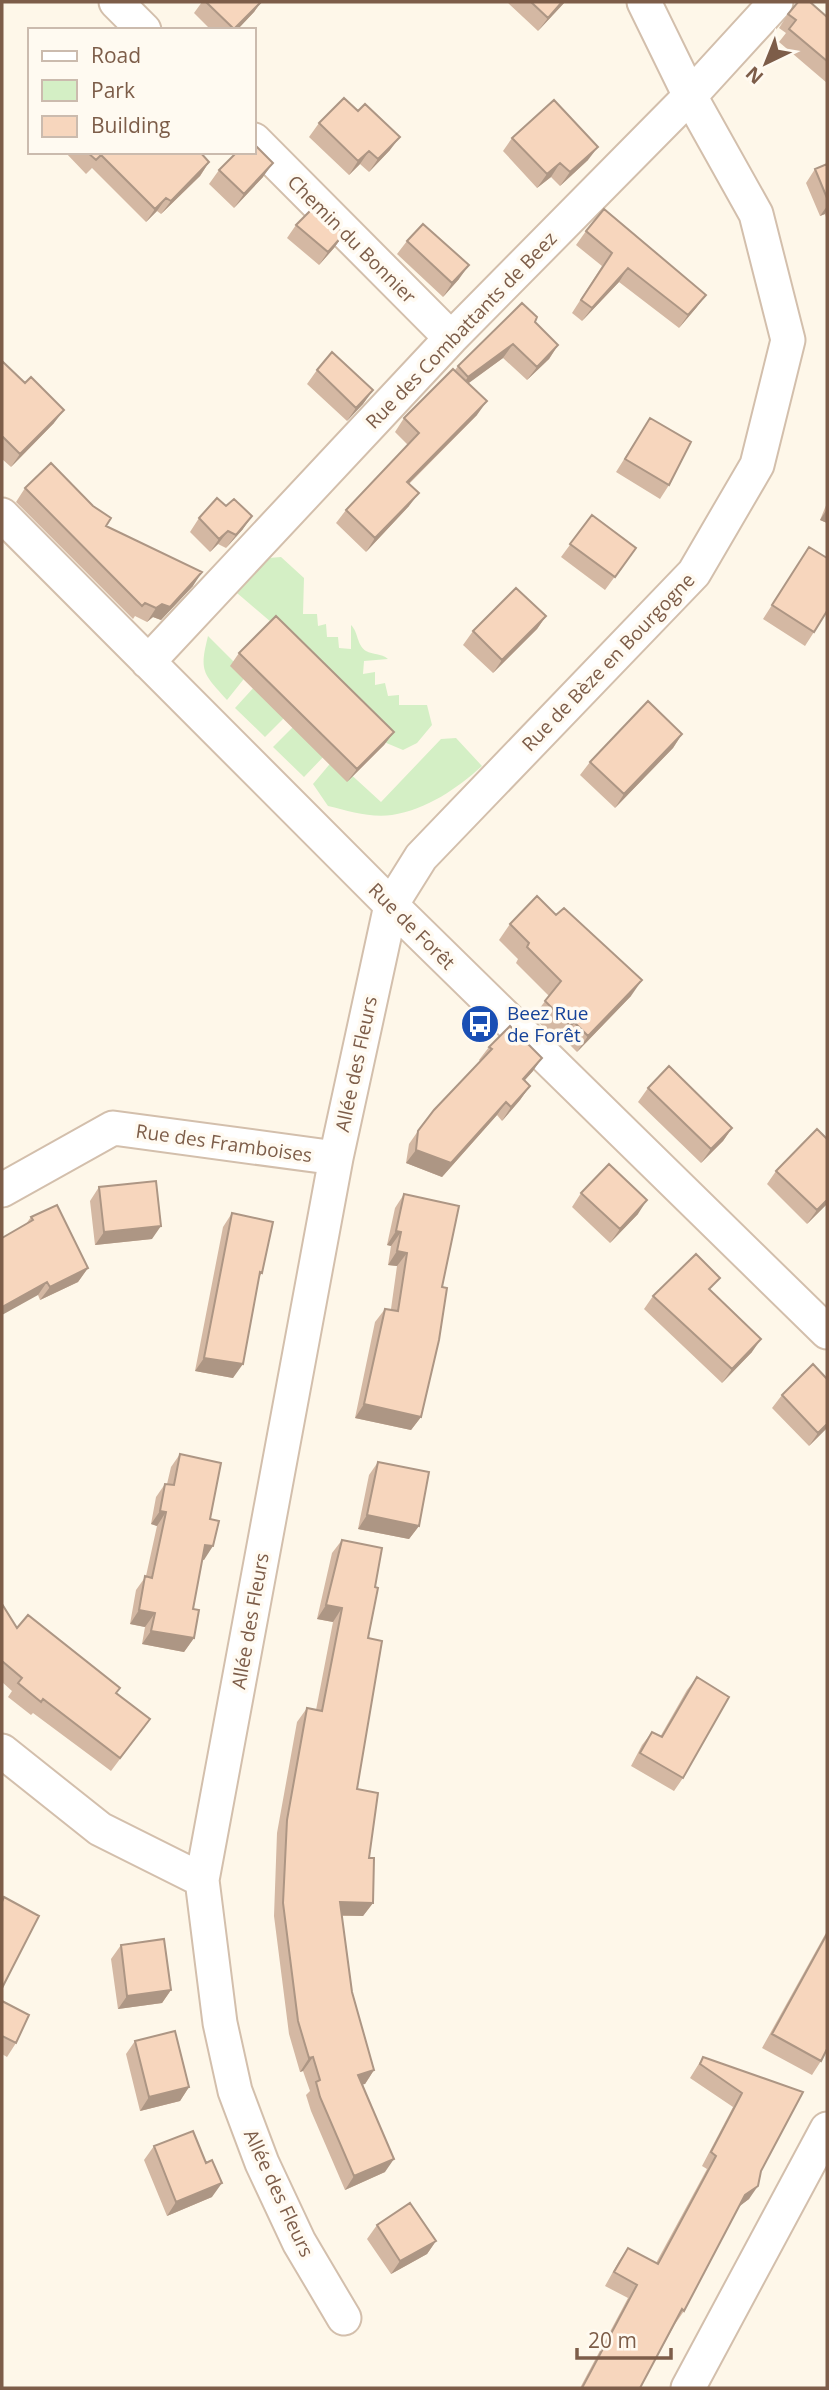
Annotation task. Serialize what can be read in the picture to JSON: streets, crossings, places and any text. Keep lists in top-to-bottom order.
{
  "streets": {
    "street": [
      "Chemin du Bonnier",
      "Rue des Combattants de Beez",
      "Rue de Bèze en Bourgogne",
      "Rue de Forêt",
      "Allée des Fleurs",
      "Rue des Framboises"
    ]
  },
  "crossings": [
    ["Chemin du Bonnier", "Rue des Combattants de Beez"],
    ["Rue des Combattants de Beez", "Rue de Bèze en Bourgogne"],
    ["Rue des Combattants de Beez", "Rue de Forêt"],
    ["Rue de Bèze en Bourgogne", "Rue de Forêt"],
    ["Rue de Bèze en Bourgogne", "Allée des Fleurs"],
    ["Rue de Forêt", "Allée des Fleurs"],
    ["Allée des Fleurs", "Rue des Framboises"]
  ],
  "places": {
    "bus stop": ["Beez Rue de Forêt"]
  },
  "legend": ["Road", "Park", "Building"],
  "scale_bar": "20 m",
  "north": "bottom left"
}
